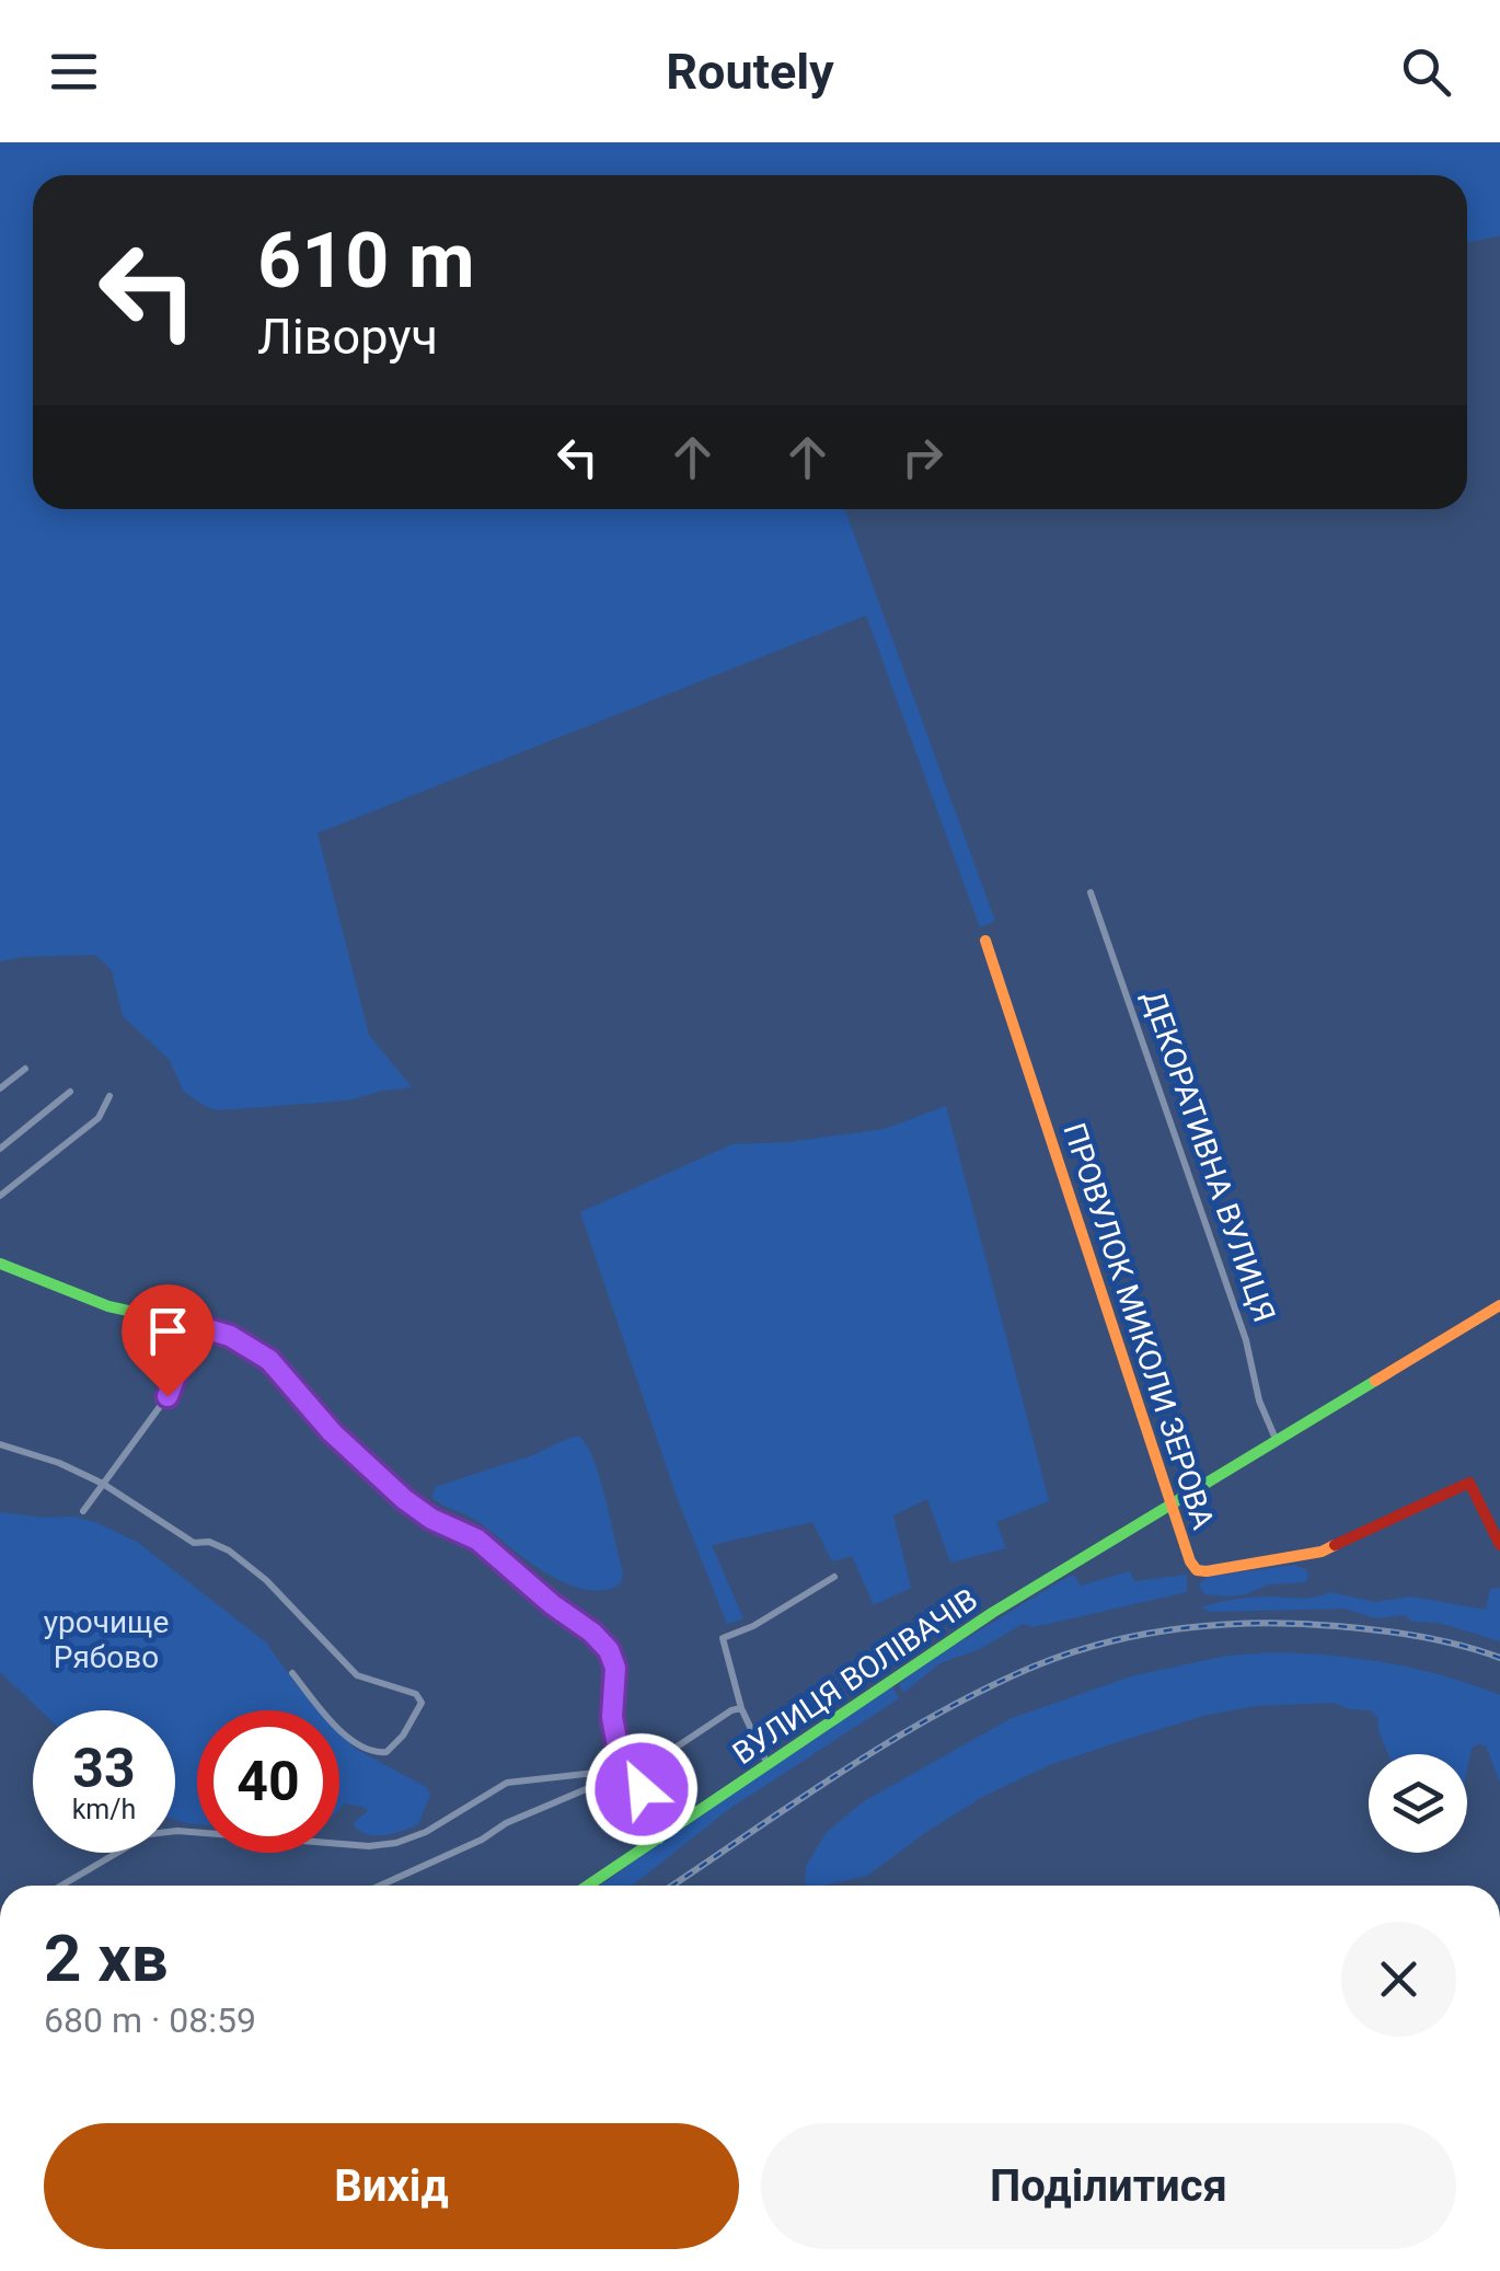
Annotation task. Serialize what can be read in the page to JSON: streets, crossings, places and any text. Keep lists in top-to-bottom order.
{
  "streets": {
    "street": ["ДЕКОРАТИВНА ВУЛИЦЯ", "ПРОВУЛОК МИКОЛИ ЗЕРОВА", "ВУЛИЦЯ ВОЛІВАЧІВ"]
  },
  "crossings": [
    ["ДЕКОРАТИВНА ВУЛИЦЯ", "ВУЛИЦЯ ВОЛІВАЧІВ"],
    ["ПРОВУЛОК МИКОЛИ ЗЕРОВА", "ВУЛИЦЯ ВОЛІВАЧІВ"]
  ],
  "parks": ["урочище Рябово"],
  "page": {
    "header": "Routely",
    "turn": ["610 m", "Ліворуч"],
    "speed": "33 km/h",
    "limit": "40",
    "heading": ["2 хв", "680 m · 08:59"],
    "buttons": ["Вихід", "Поділитися"]
  }
}
